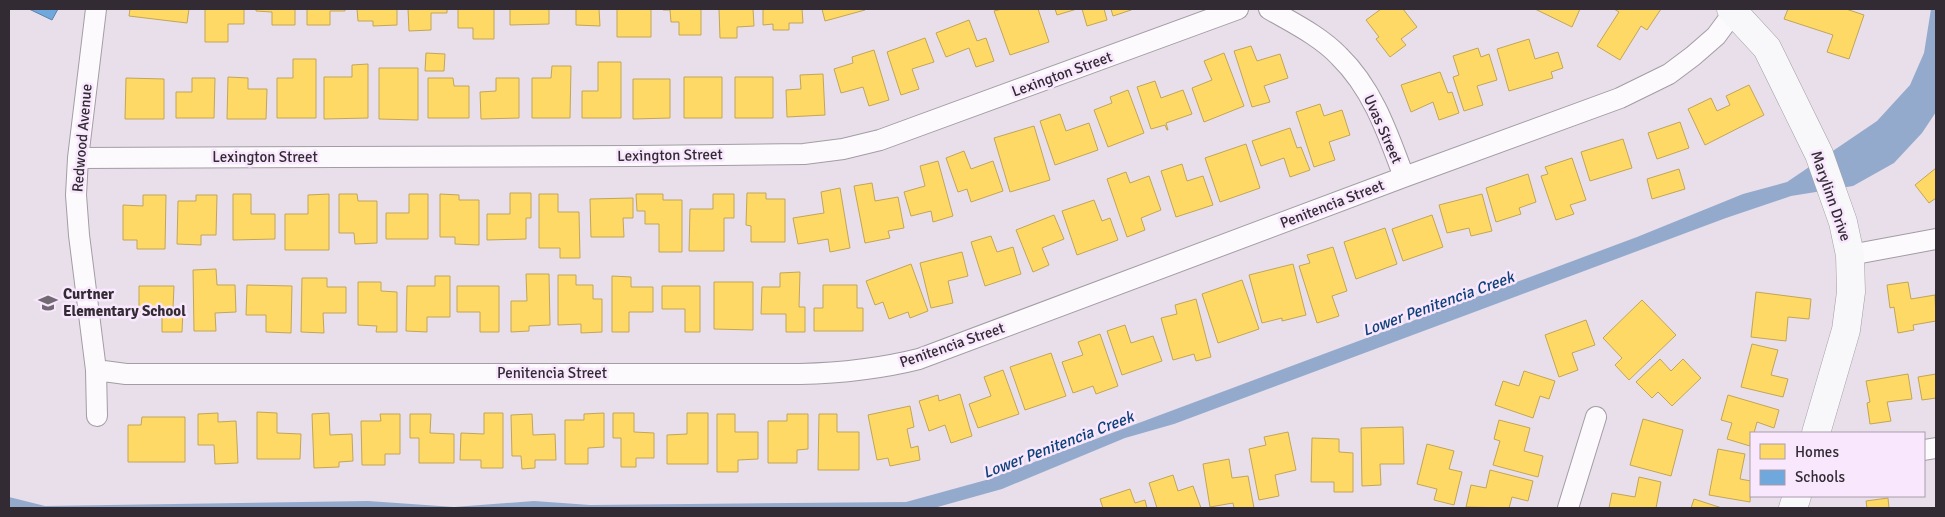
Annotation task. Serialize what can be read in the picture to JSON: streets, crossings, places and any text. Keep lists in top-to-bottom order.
{
  "streets": {
    "street": [
      "Lexington Street",
      "Uvas Street",
      "Redwood Avenue",
      "Marylinn Drive",
      "Penitencia Street"
    ]
  },
  "crossings": [
    ["Lexington Street", "Redwood Avenue"],
    ["Uvas Street", "Penitencia Street"],
    ["Redwood Avenue", "Penitencia Street"],
    ["Marylinn Drive", "Penitencia Street"]
  ],
  "water": ["Lower Penitencia Creek"],
  "places": {
    "school or university": ["Curtner Elementary School"]
  },
  "legend": ["Homes", "Schools"]
}
